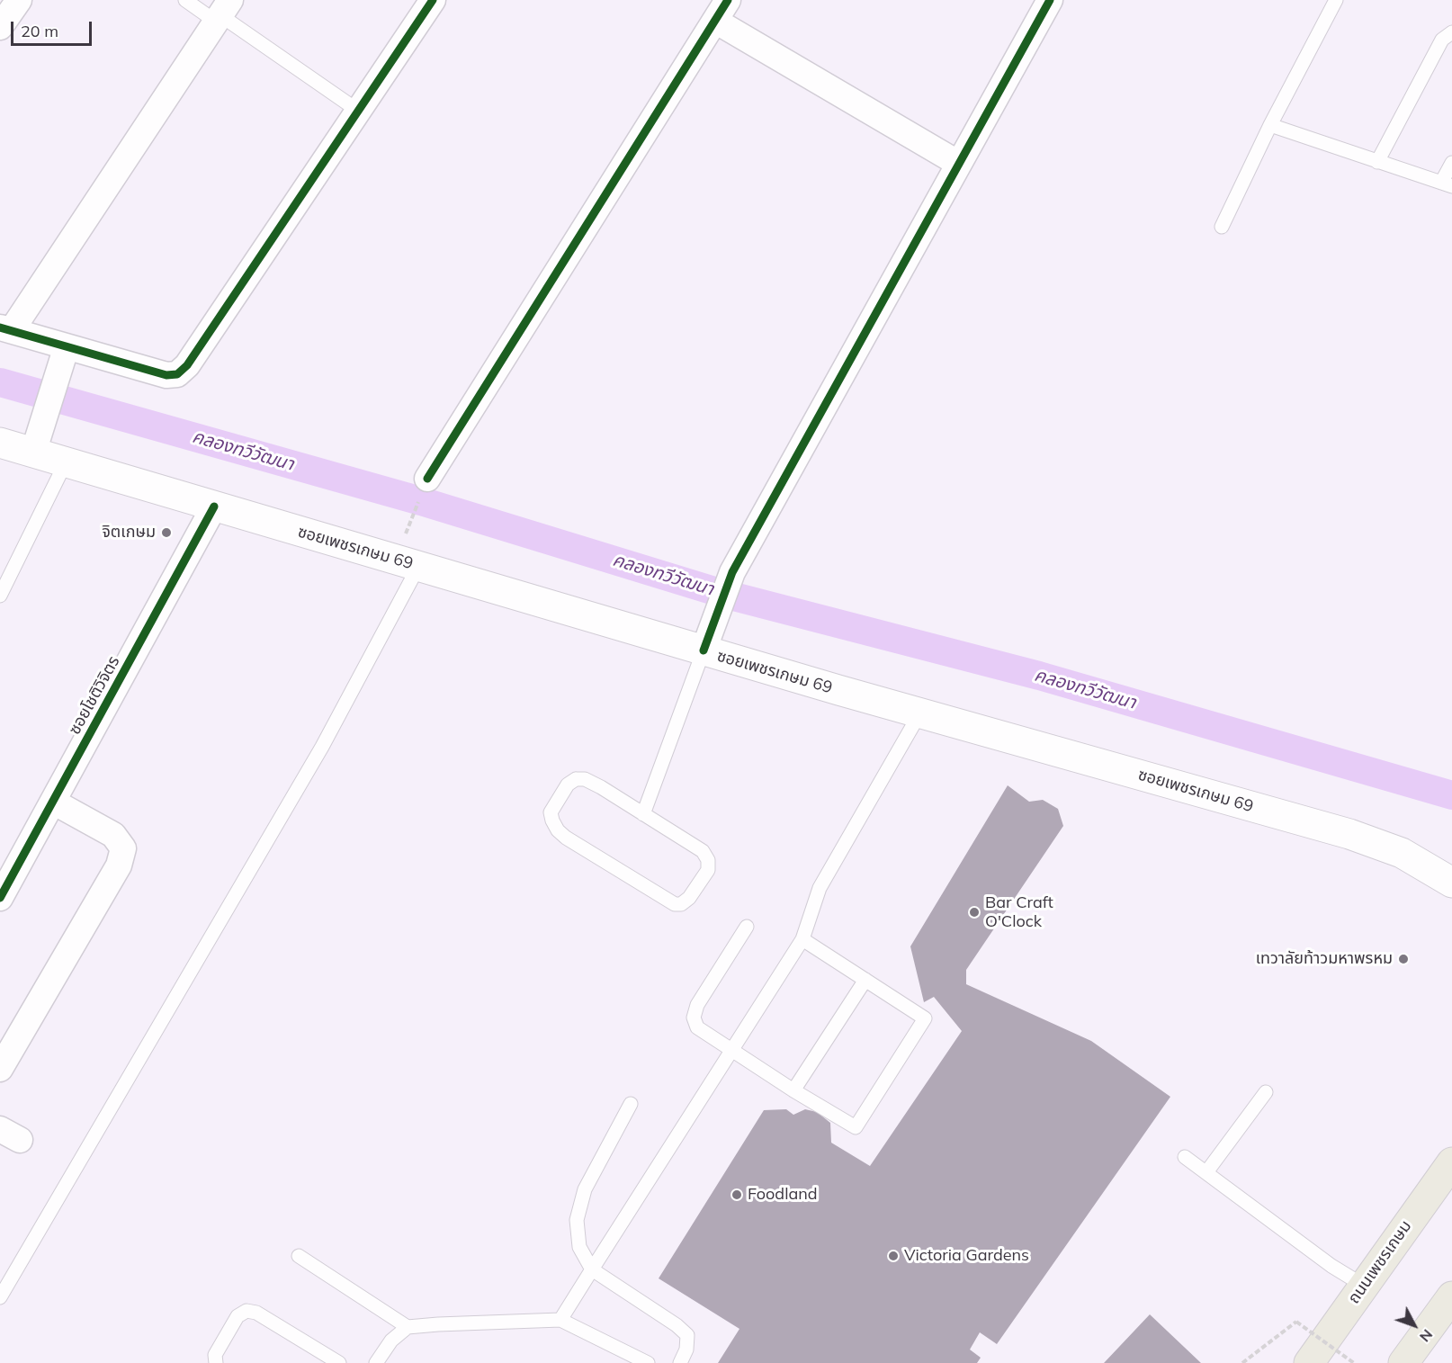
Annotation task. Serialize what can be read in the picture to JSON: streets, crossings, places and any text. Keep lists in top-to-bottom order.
{
  "streets": {
    "main road": ["ซอยเพชรเกษม 69", "ถนนเพชรเกษม"],
    "street": ["ซอยโชติวิจิตร"]
  },
  "crossings": [
    ["ซอยเพชรเกษม 69", "ซอยโชติวิจิตร"]
  ],
  "water": ["คลองทวีวัฒนา"],
  "places": [
    "จิตเกษม",
    "Bar Craft O'Clock",
    "เทวาลัยท้าวมหาพรหม",
    "Foodland",
    "Victoria Gardens"
  ],
  "scale_bar": "20 m",
  "north": "bottom right"
}
